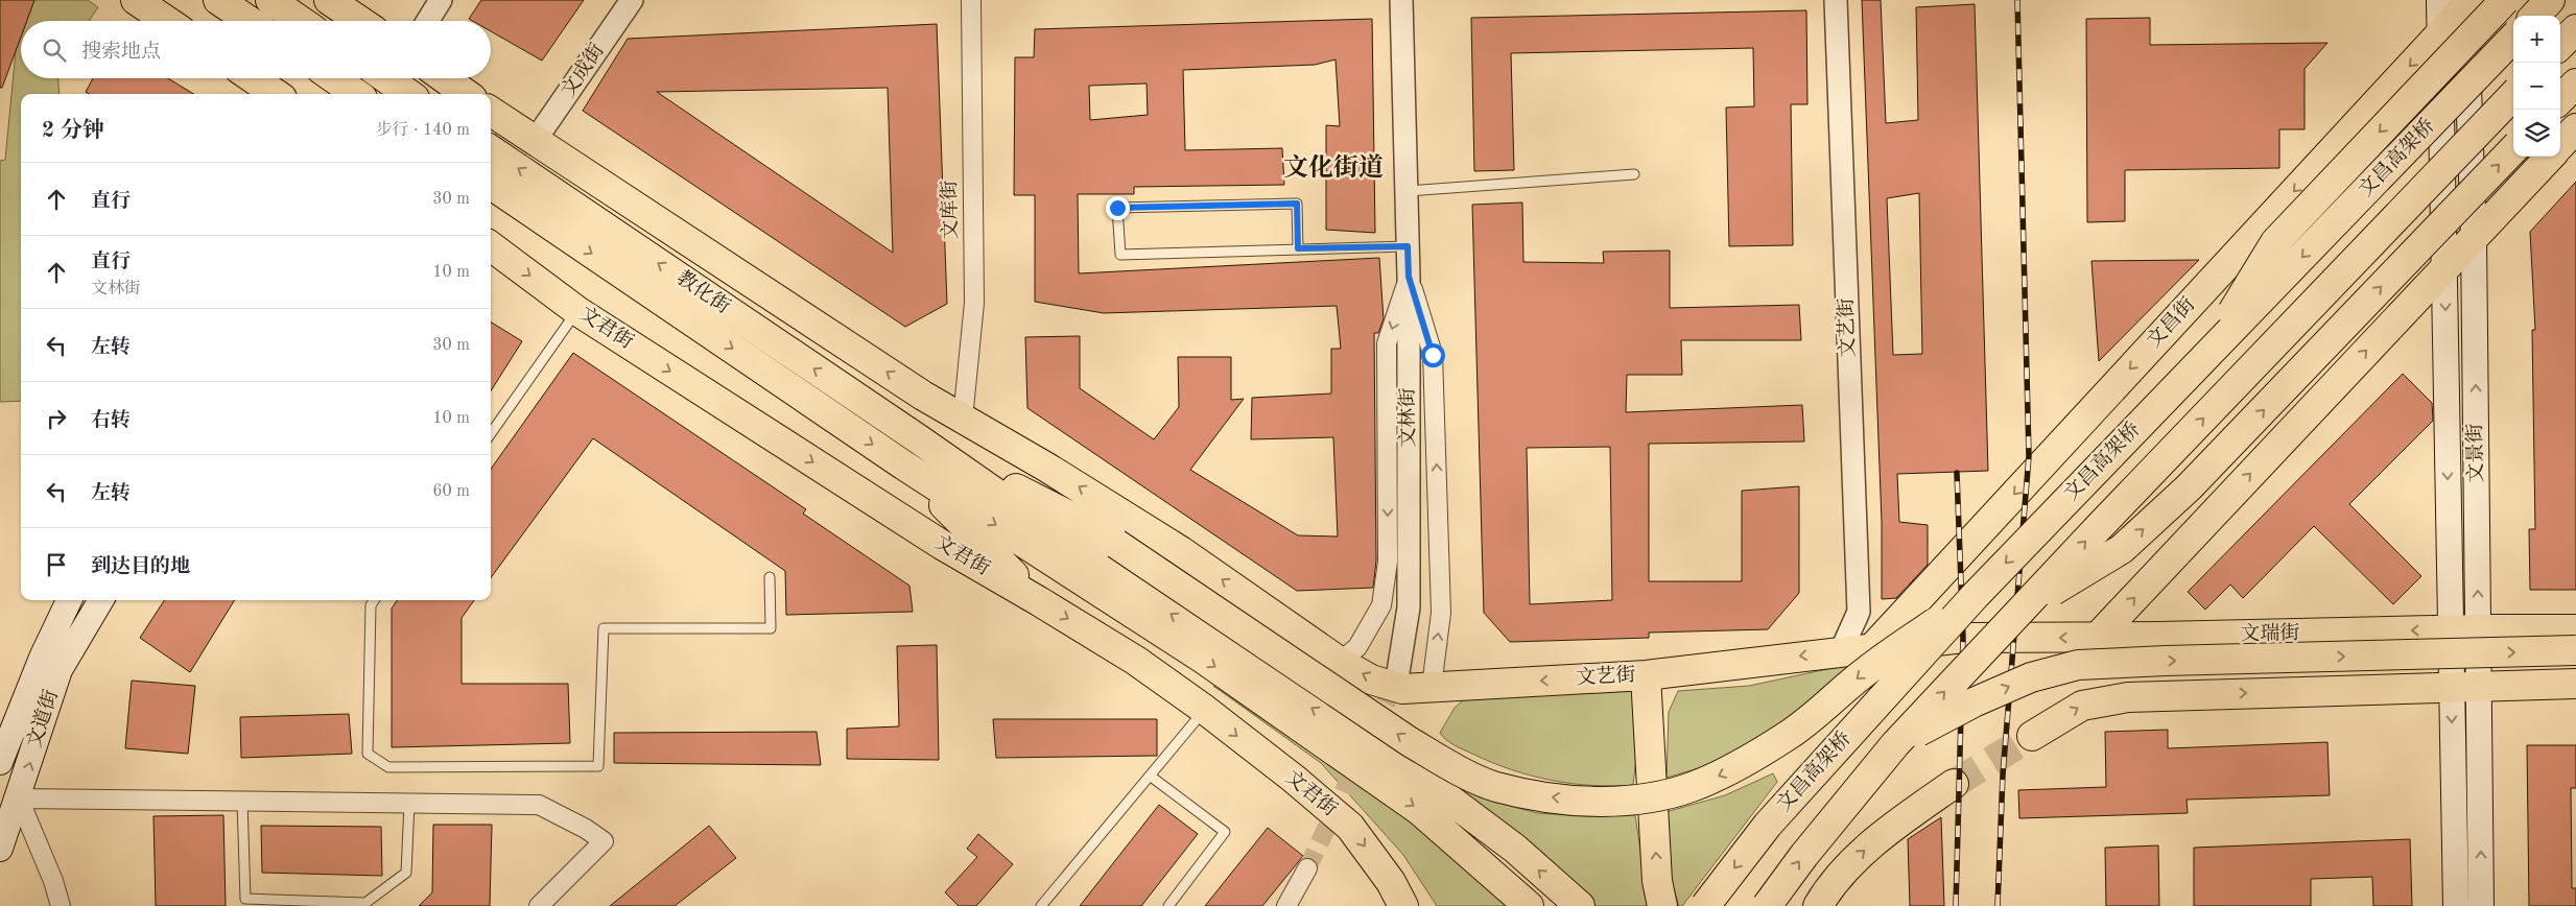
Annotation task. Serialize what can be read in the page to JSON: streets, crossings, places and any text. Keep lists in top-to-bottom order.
{
  "streets": {
    "highway": [
      "文昌高架桥",
      "教化街",
      "文昌街",
      "文艺街",
      "文君街",
      "文瑞街"
    ],
    "main road": ["文景街", "文道街"],
    "street": ["文成街", "文库街", "文林街"]
  },
  "crossings": [
    ["文昌街", "文艺街"],
    ["文昌街", "文景街"],
    ["文艺街", "文瑞街"],
    ["文景街", "文瑞街"]
  ],
  "districts": ["文化街道"],
  "page": {
    "map_buttons": ["+", "−"],
    "search": "搜索地点",
    "heading": ["2 分钟", "步行 · 140 m"],
    "list": [
      ["直行", "30 m"],
      ["直行", "文林街", "10 m"],
      ["左转", "30 m"],
      ["右转", "10 m"],
      ["左转", "60 m"],
      "到达目的地"
    ]
  }
}
